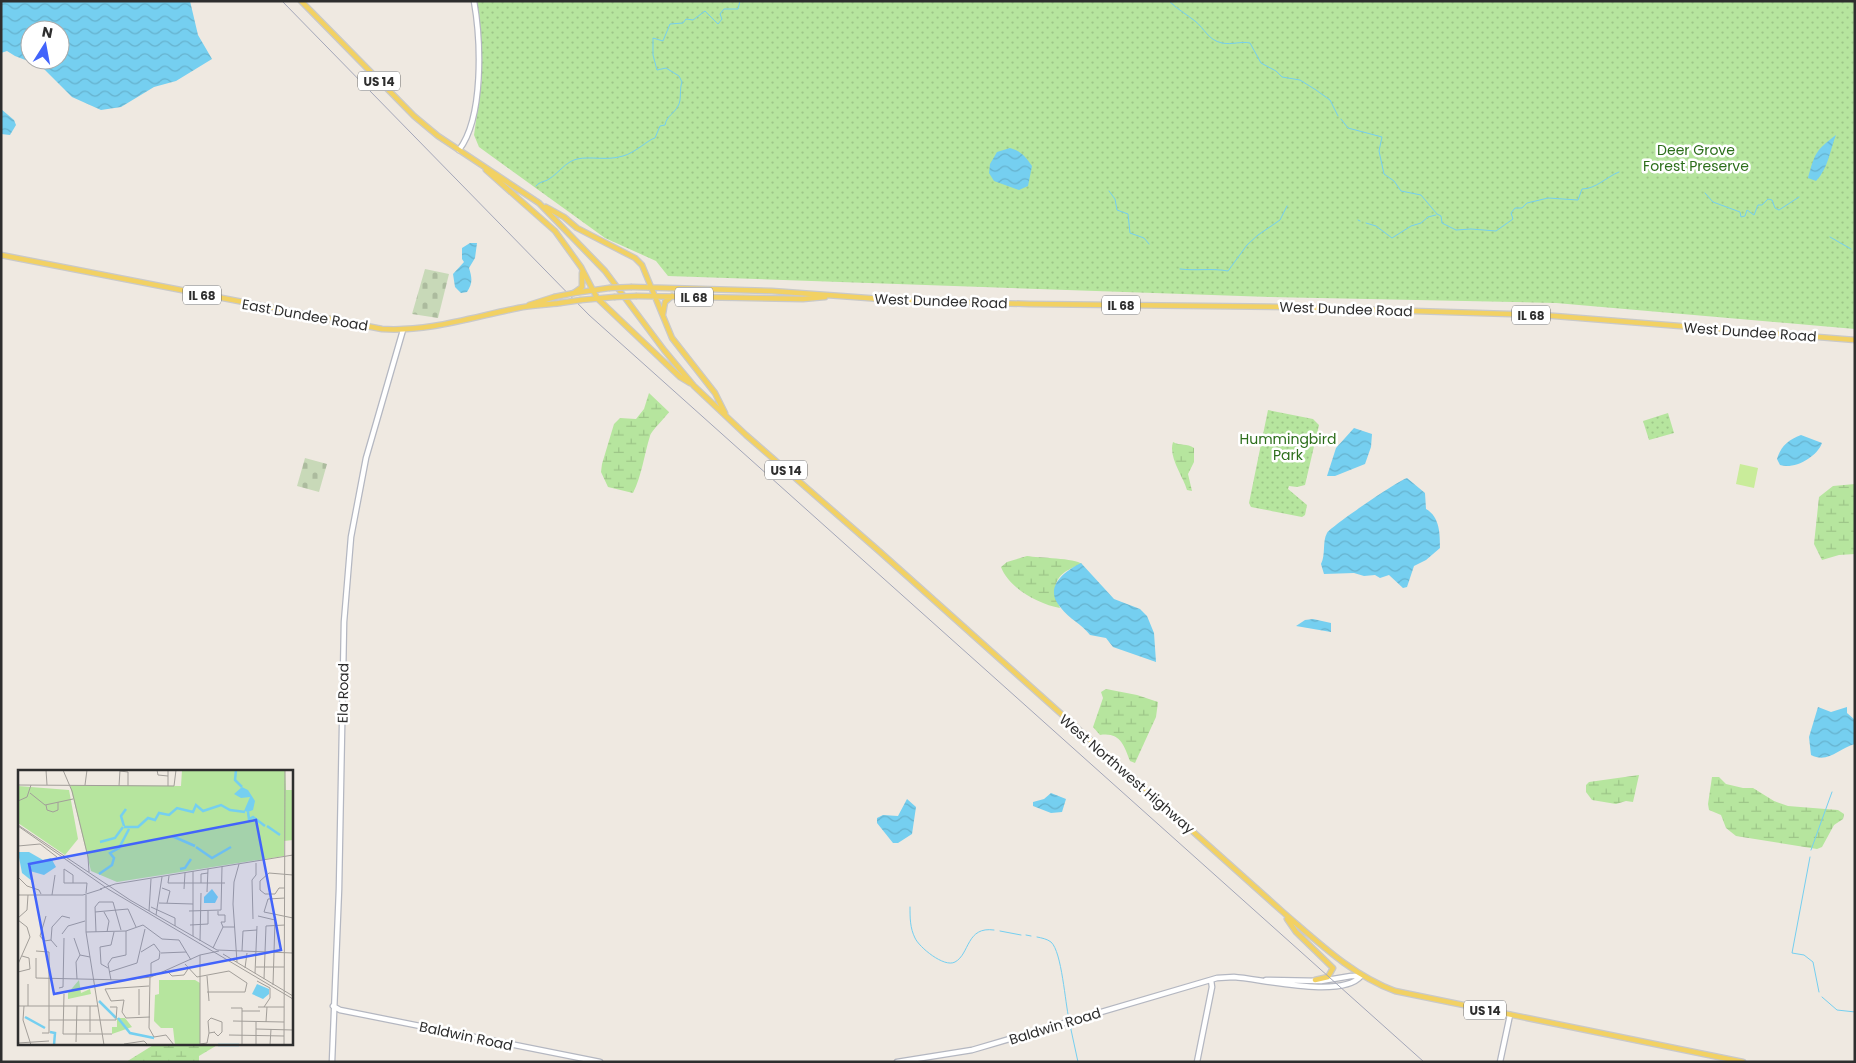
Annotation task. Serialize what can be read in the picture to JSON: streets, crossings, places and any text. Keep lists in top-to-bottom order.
{
  "streets": {
    "main road": [
      "US 14",
      "IL 68",
      "West Dundee Road",
      "East Dundee Road",
      "Ela Road",
      "West Northwest Highway",
      "Baldwin Road"
    ]
  },
  "crossings": [
    ["US 14", "West Northwest Highway"],
    ["West Dundee Road", "East Dundee Road"],
    ["East Dundee Road", "Ela Road"],
    ["Ela Road", "Baldwin Road"]
  ],
  "parks": ["Deer Grove Forest Preserve", "Hummingbird Park"],
  "north": "top"
}
